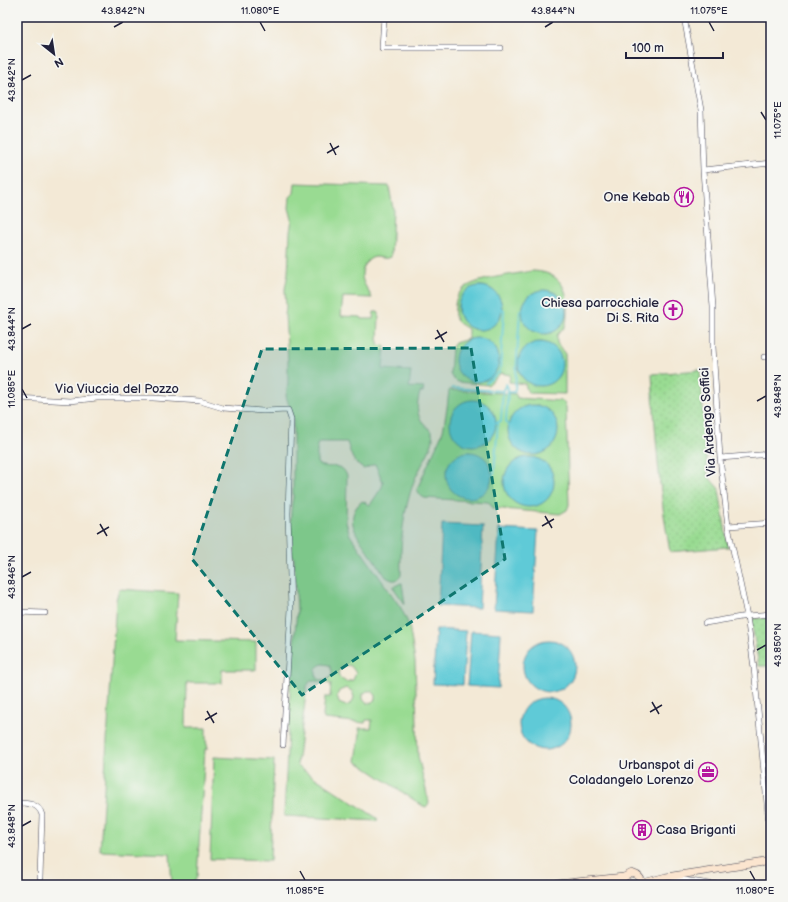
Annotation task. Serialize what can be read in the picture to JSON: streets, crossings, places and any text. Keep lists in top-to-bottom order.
{
  "streets": {
    "street": ["Via Viuccia del Pozzo", "Via Ardengo Soffici"]
  },
  "places": {
    "restaurant": ["One Kebab"],
    "church": ["Chiesa parrocchiale Di S. Rita"],
    "office": ["Urbanspot di Coladangelo Lorenzo"],
    "building": ["Casa Briganti"]
  },
  "scale_bar": "100 m",
  "north": "bottom right",
  "coordinates": [
    "43.842°N",
    "11.080°E",
    "43.844°N",
    "11.075°E",
    "11.085°E",
    "43.848°N",
    "43.846°N",
    "43.850°N"
  ]
}
